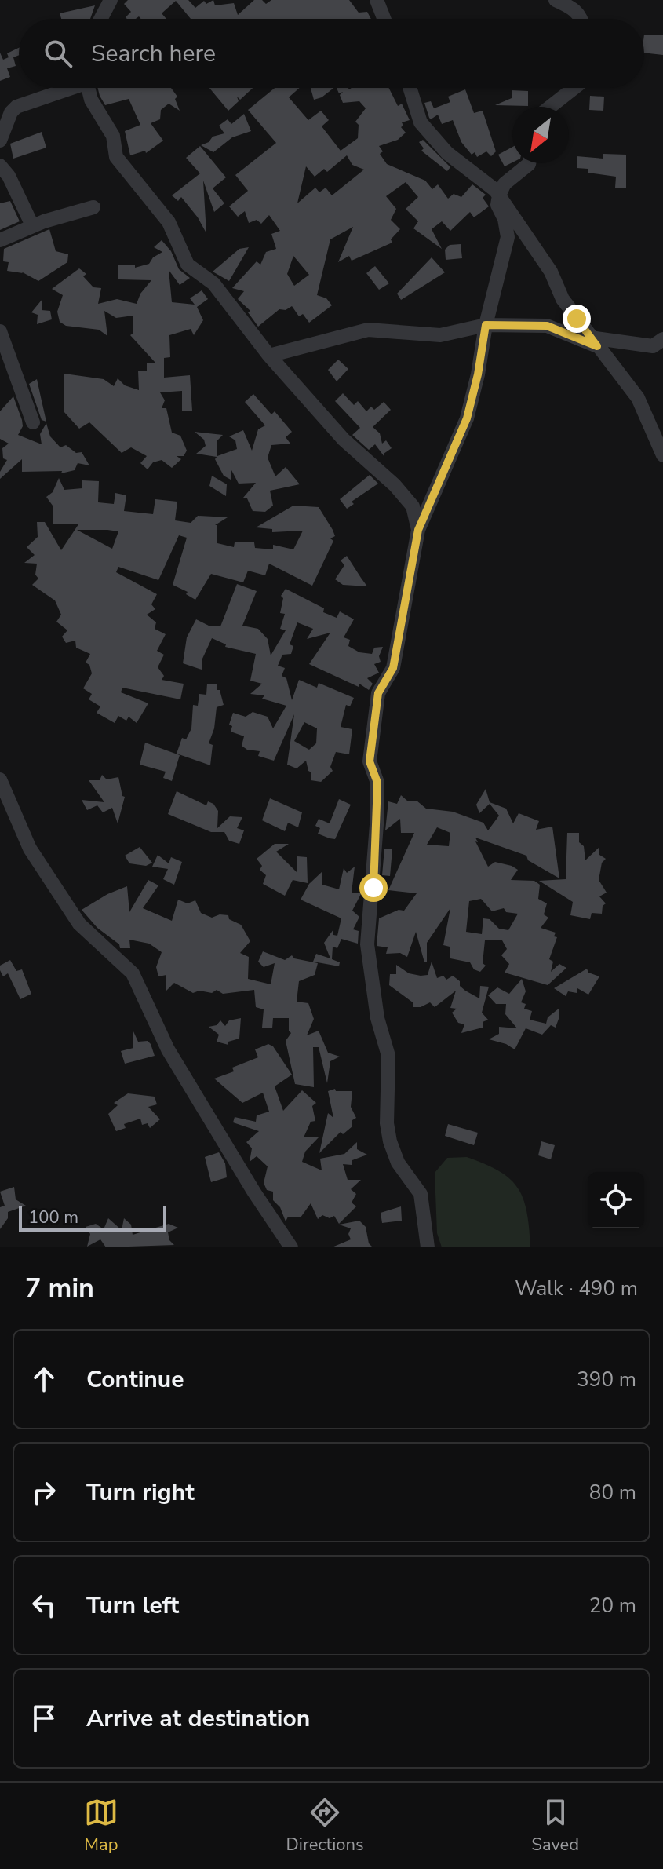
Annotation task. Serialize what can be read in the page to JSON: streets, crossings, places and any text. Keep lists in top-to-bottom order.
{
  "scale_bar": "100 m",
  "north": "bottom left",
  "page": {
    "search": "Search here",
    "scale": "100 m",
    "heading": ["7 min", "Walk · 490 m"],
    "list": [
      ["Continue", "390 m"],
      ["Turn right", "80 m"],
      ["Turn left", "20 m"],
      "Arrive at destination"
    ],
    "nav": ["Map", "Directions", "Saved"]
  }
}
